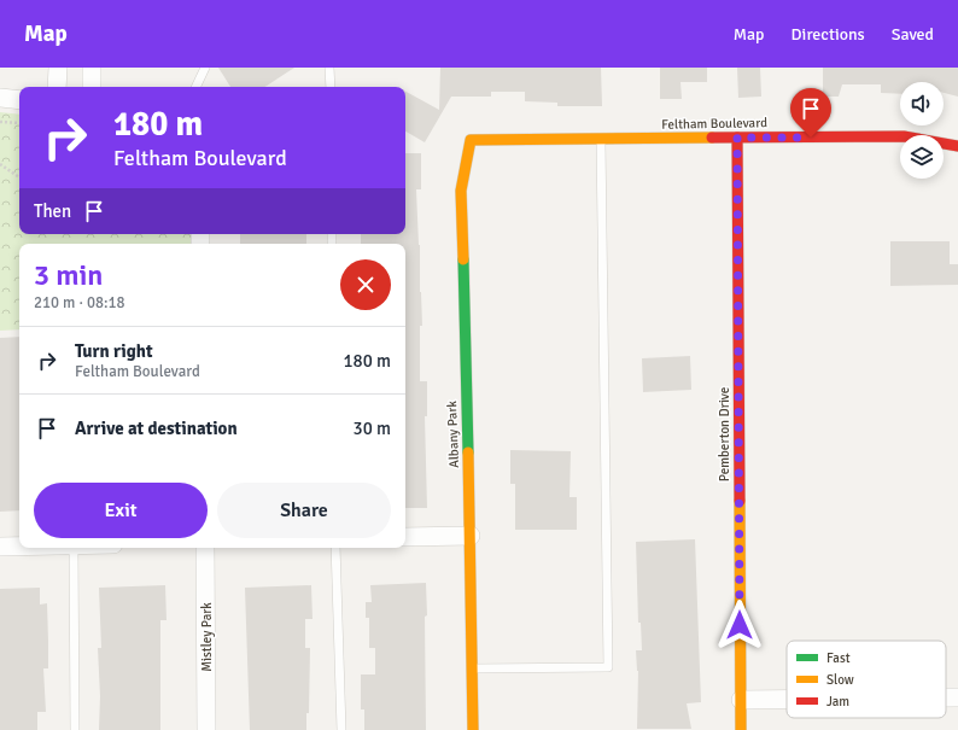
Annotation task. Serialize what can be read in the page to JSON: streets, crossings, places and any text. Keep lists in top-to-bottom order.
{
  "streets": {
    "street": [
      "Feltham Boulevard",
      "Albany Park",
      "Pemberton Drive",
      "Mistley Park"
    ]
  },
  "crossings": [
    ["Feltham Boulevard", "Albany Park"],
    ["Feltham Boulevard", "Pemberton Drive"]
  ],
  "legend": ["Fast", "Slow", "Jam"],
  "page": {
    "header": "Map",
    "nav": ["Map", "Directions", "Saved"],
    "turn": ["180 m", "Feltham Boulevard"],
    "then": "Then",
    "heading": ["3 min", "210 m · 08:18"],
    "list": [
      {
        "name": "Turn right",
        "note": "Feltham Boulevard",
        "value": "180 m"
      },
      {
        "name": "Arrive at destination",
        "value": "30 m"
      }
    ],
    "buttons": ["Exit", "Share"]
  }
}
